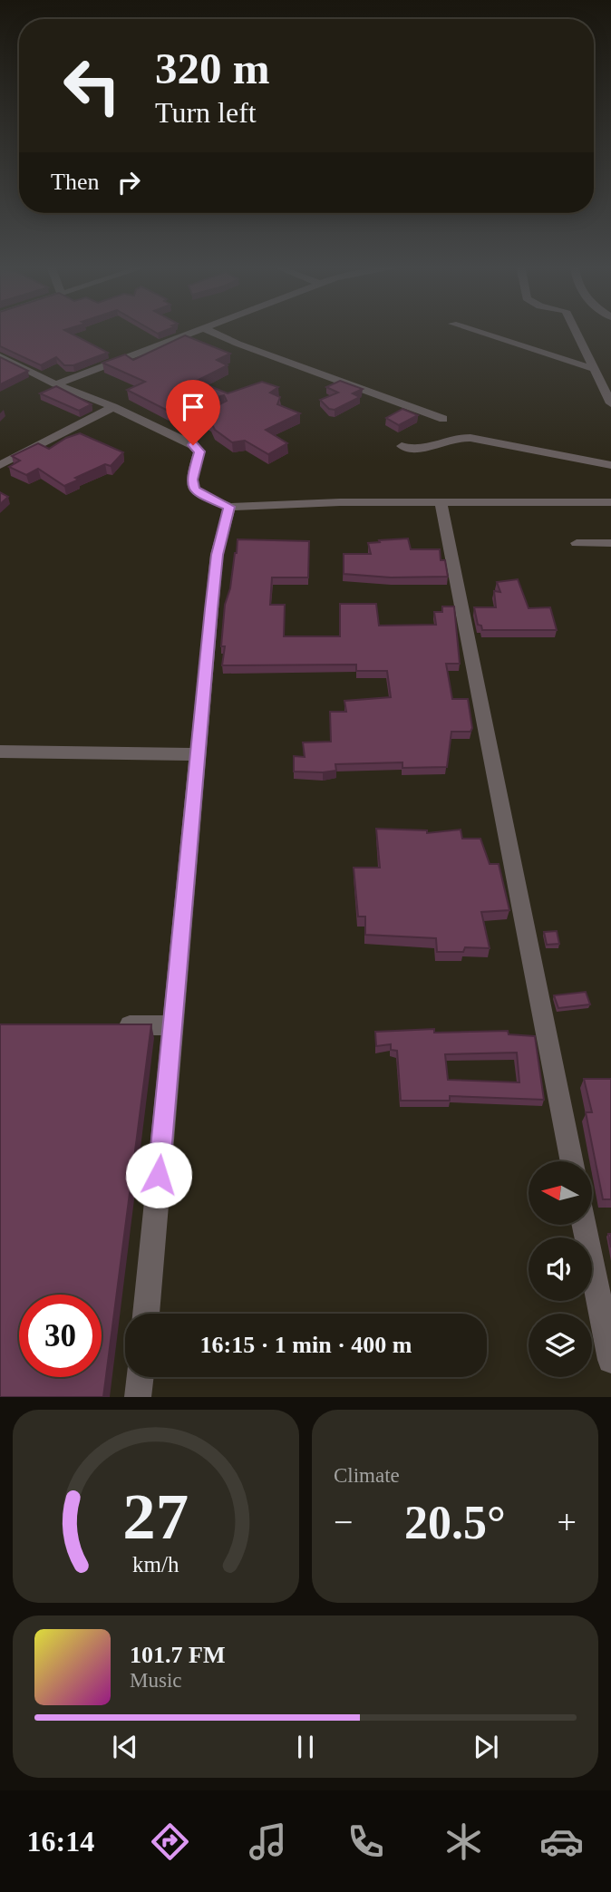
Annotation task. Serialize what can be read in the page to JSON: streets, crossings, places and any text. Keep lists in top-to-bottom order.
{
  "north": "left",
  "page": {
    "turn": ["320 m", "Turn left"],
    "then": "Then",
    "limit": "30",
    "trip": "16:15 · 1 min · 400 m",
    "tile": "Climate",
    "heat": ["−", "20.5°", "+"],
    "song": ["101.7 FM", "Music"],
    "tabs": "16:14",
    "gauge": ["27", "km/h"]
  }
}
